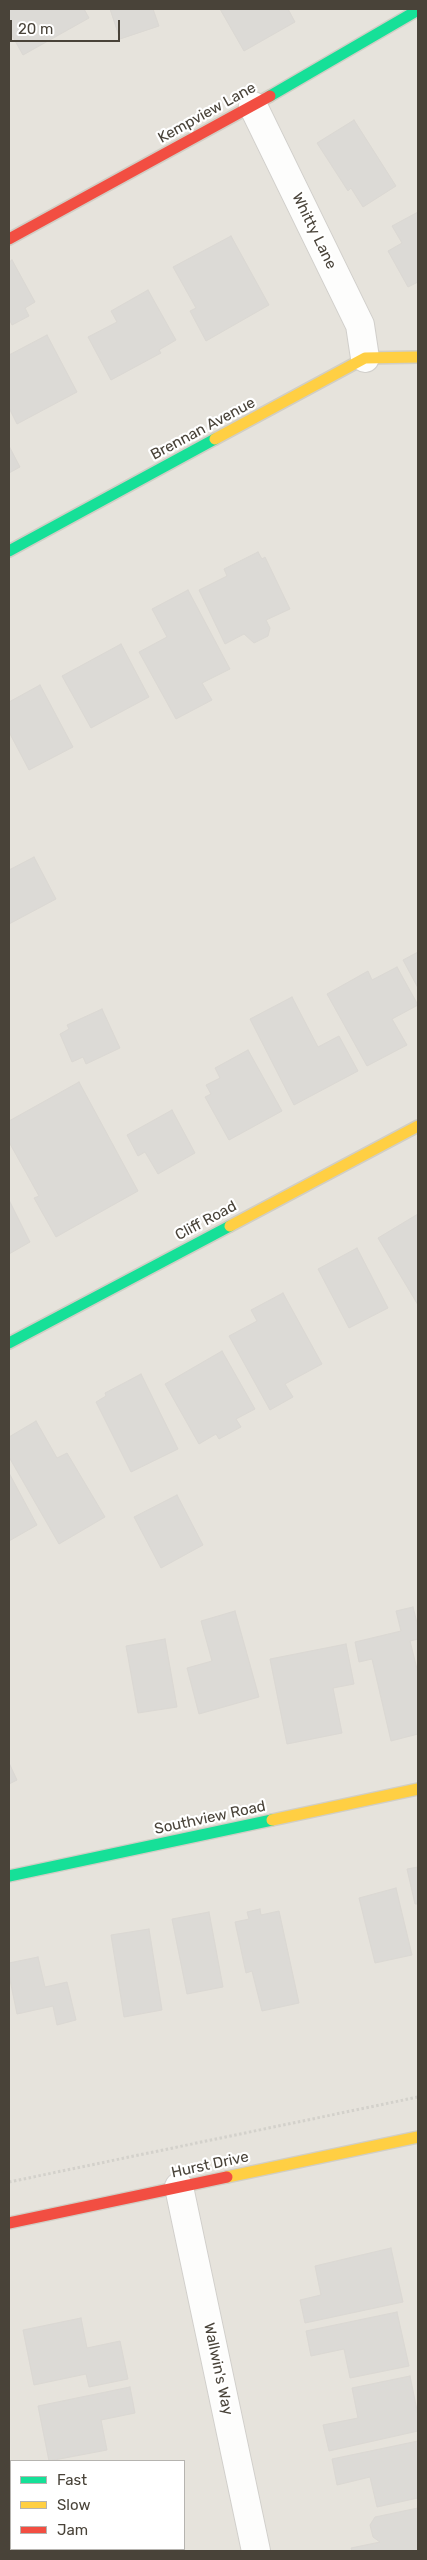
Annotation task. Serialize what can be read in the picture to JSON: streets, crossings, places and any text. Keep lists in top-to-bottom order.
{
  "streets": {
    "street": [
      "Kempview Lane",
      "Whitty Lane",
      "Brennan Avenue",
      "Cliff Road",
      "Southview Road",
      "Hurst Drive",
      "Wallwin's Way"
    ]
  },
  "crossings": [
    ["Kempview Lane", "Whitty Lane"],
    ["Whitty Lane", "Brennan Avenue"],
    ["Hurst Drive", "Wallwin's Way"]
  ],
  "legend": ["Fast", "Slow", "Jam"],
  "scale_bar": "20 m"
}
